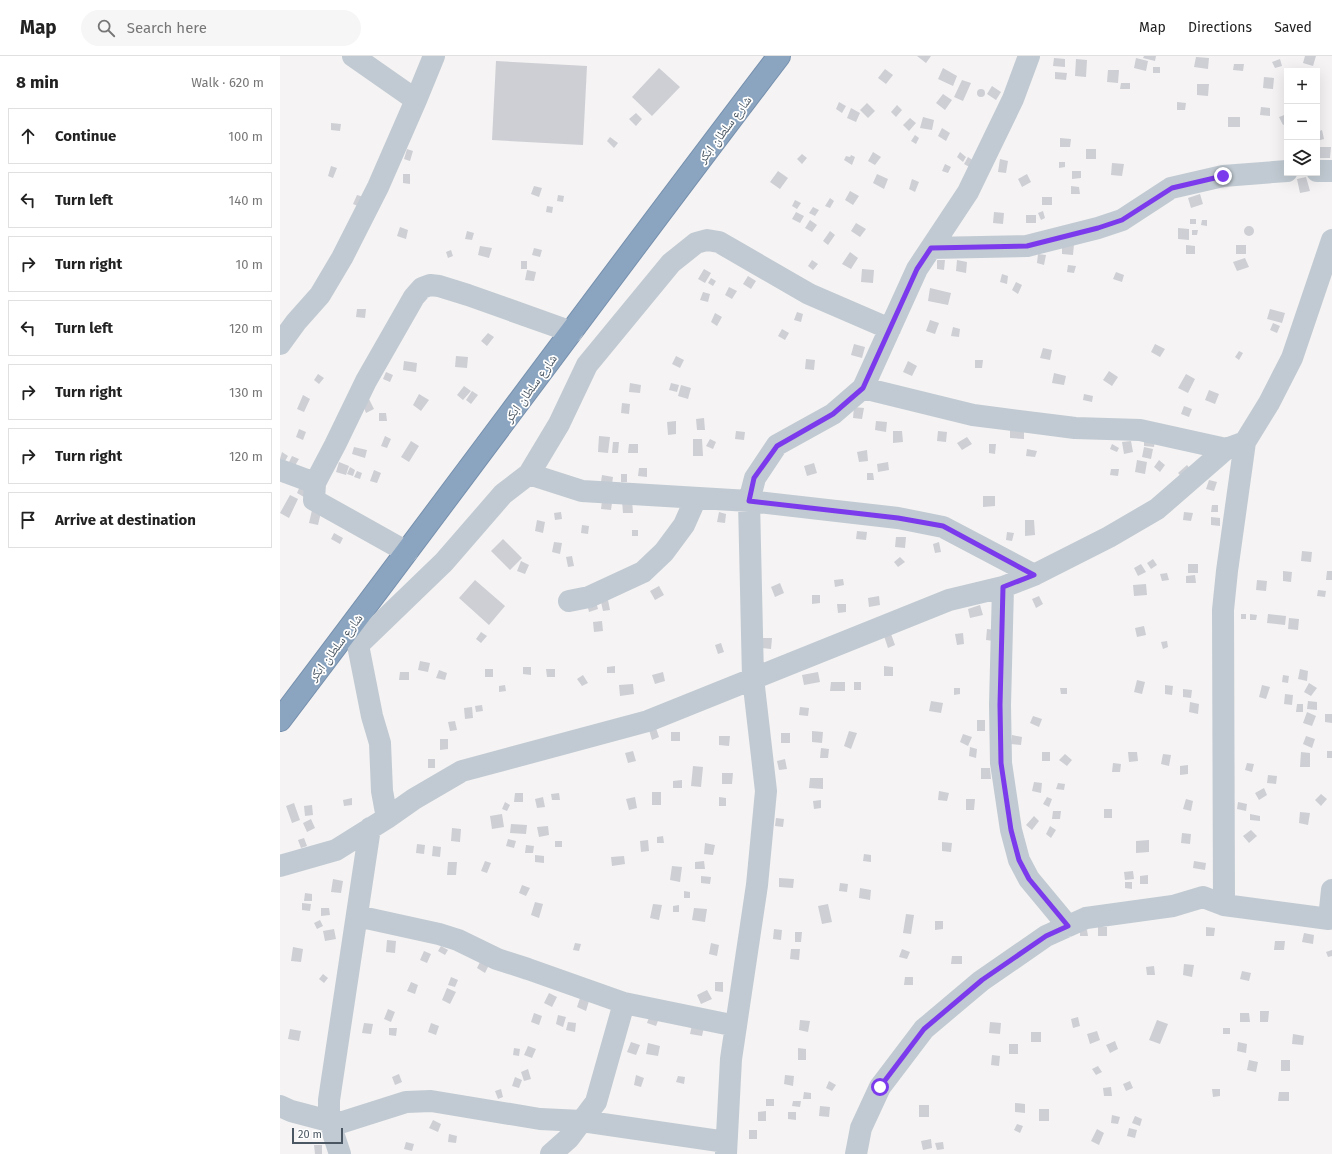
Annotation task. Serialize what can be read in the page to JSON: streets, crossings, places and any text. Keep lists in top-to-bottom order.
{
  "streets": {
    "highway": ["شارع سلطان ابكر"]
  },
  "scale_bar": "20 m",
  "page": {
    "header": "Map",
    "search": "Search here",
    "nav": ["Map", "Directions", "Saved"],
    "heading": ["8 min", "Walk · 620 m"],
    "map_buttons": ["+", "−"],
    "list": [
      ["Continue", "100 m"],
      ["Turn left", "140 m"],
      ["Turn right", "10 m"],
      ["Turn left", "120 m"],
      ["Turn right", "130 m"],
      ["Turn right", "120 m"],
      "Arrive at destination"
    ],
    "scale": "20 m"
  }
}
